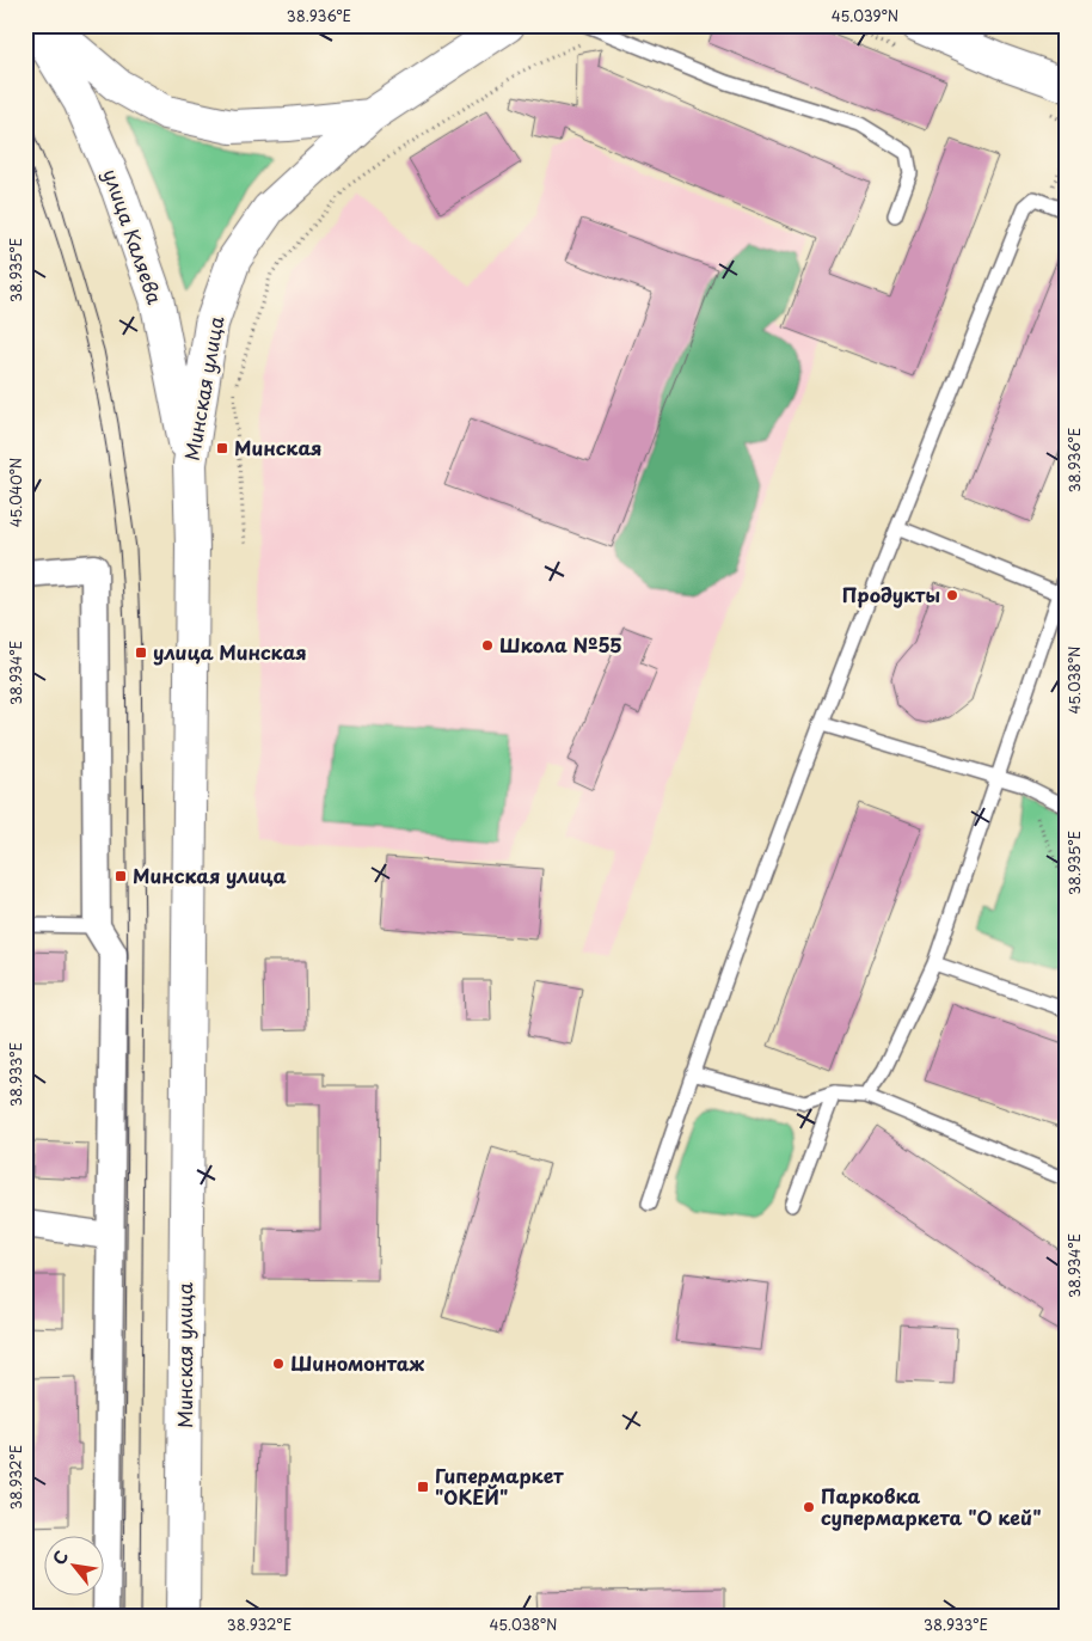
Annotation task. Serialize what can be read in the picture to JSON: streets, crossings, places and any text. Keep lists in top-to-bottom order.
{
  "streets": {
    "main road": ["улица Каляева", "Минская улица"]
  },
  "crossings": [
    ["улица Каляева", "Минская улица"]
  ],
  "places": {
    "transit": [
      "Минская",
      "улица Минская",
      "Минская улица",
      "Гипермаркет \"ОКЕЙ\""
    ],
    "other": [
      "Продукты",
      "Школа №55",
      "Шиномонтаж",
      "Парковка супермаркета \"О кей\""
    ]
  },
  "north": "top left",
  "coordinates": [
    "38.936°E",
    "45.039°N",
    "38.935°E",
    "45.040°N",
    "38.934°E",
    "45.038°N",
    "38.933°E",
    "38.932°E"
  ]
}
